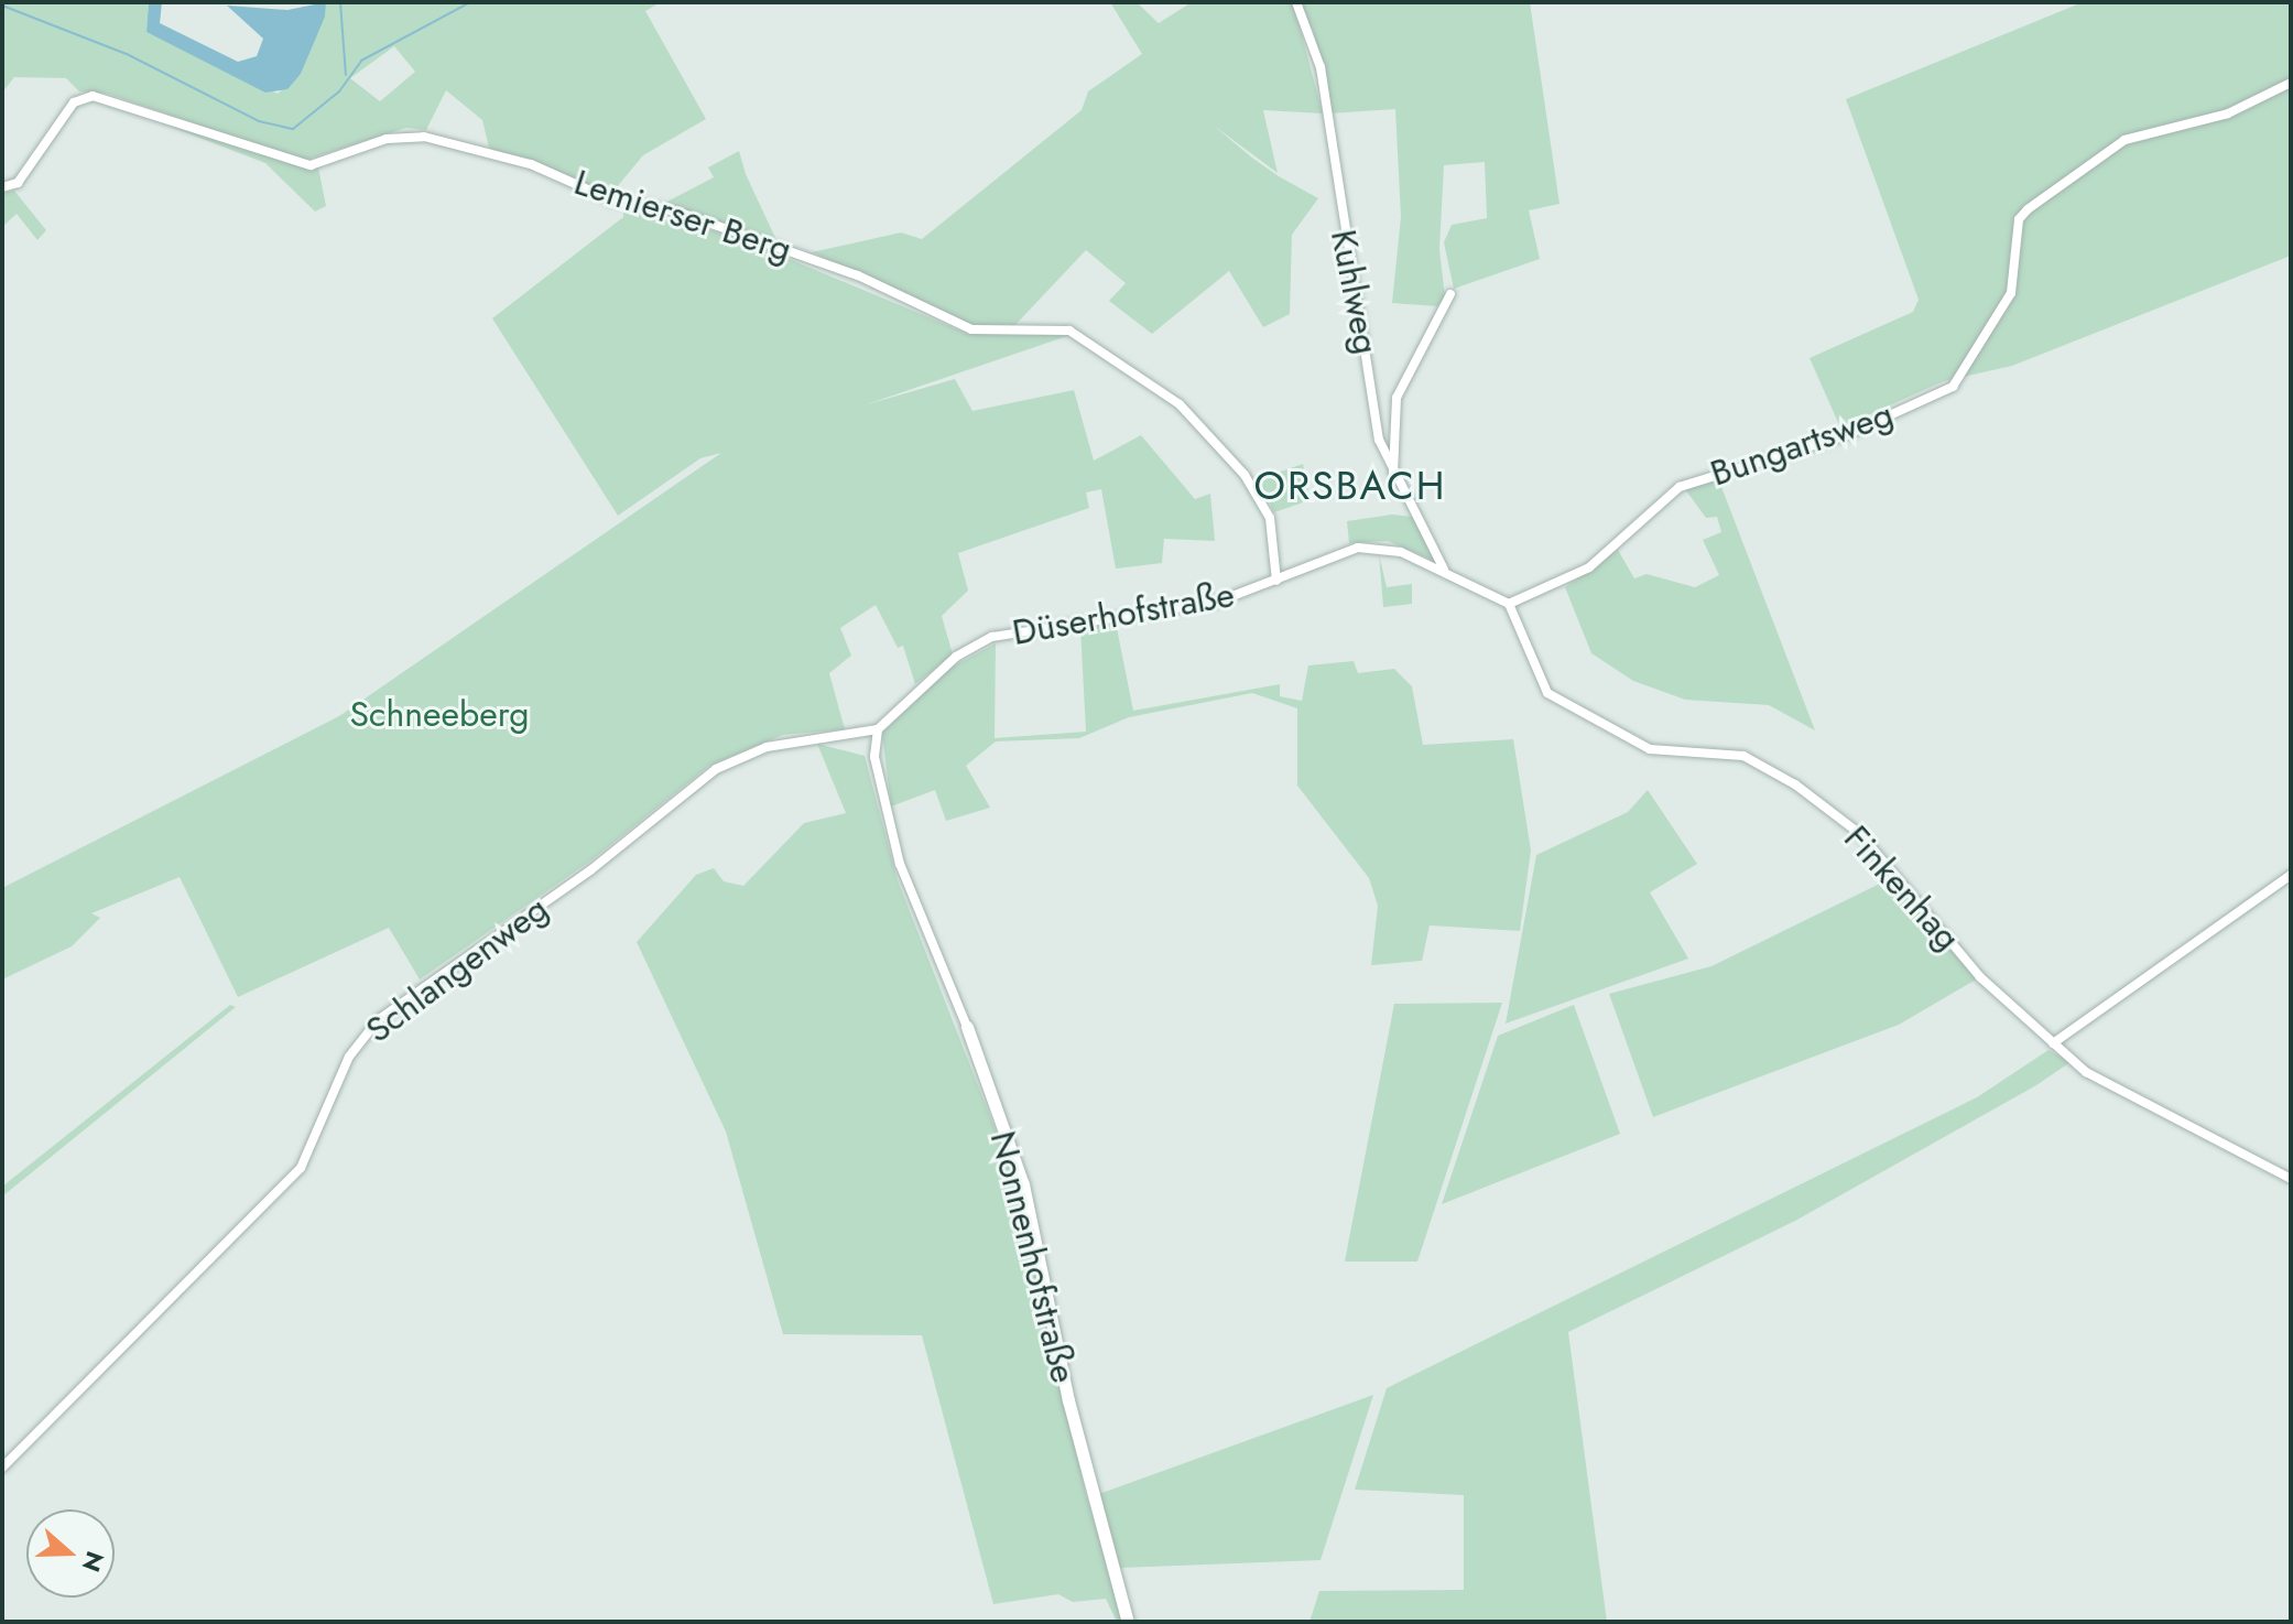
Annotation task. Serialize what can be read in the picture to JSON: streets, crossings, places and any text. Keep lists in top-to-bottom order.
{
  "streets": {
    "street": [
      "Lemierser Berg",
      "Kuhlweg",
      "Bungartsweg",
      "Düserhofstraße",
      "Finkenhag",
      "Schlangenweg",
      "Nonnenhofstraße"
    ]
  },
  "crossings": [
    ["Lemierser Berg", "Düserhofstraße"],
    ["Kuhlweg", "Düserhofstraße"],
    ["Bungartsweg", "Düserhofstraße"],
    ["Bungartsweg", "Finkenhag"],
    ["Düserhofstraße", "Finkenhag"],
    ["Düserhofstraße", "Schlangenweg"],
    ["Düserhofstraße", "Nonnenhofstraße"]
  ],
  "districts": ["ORSBACH"],
  "parks": ["Schneeberg"],
  "north": "right"
}
